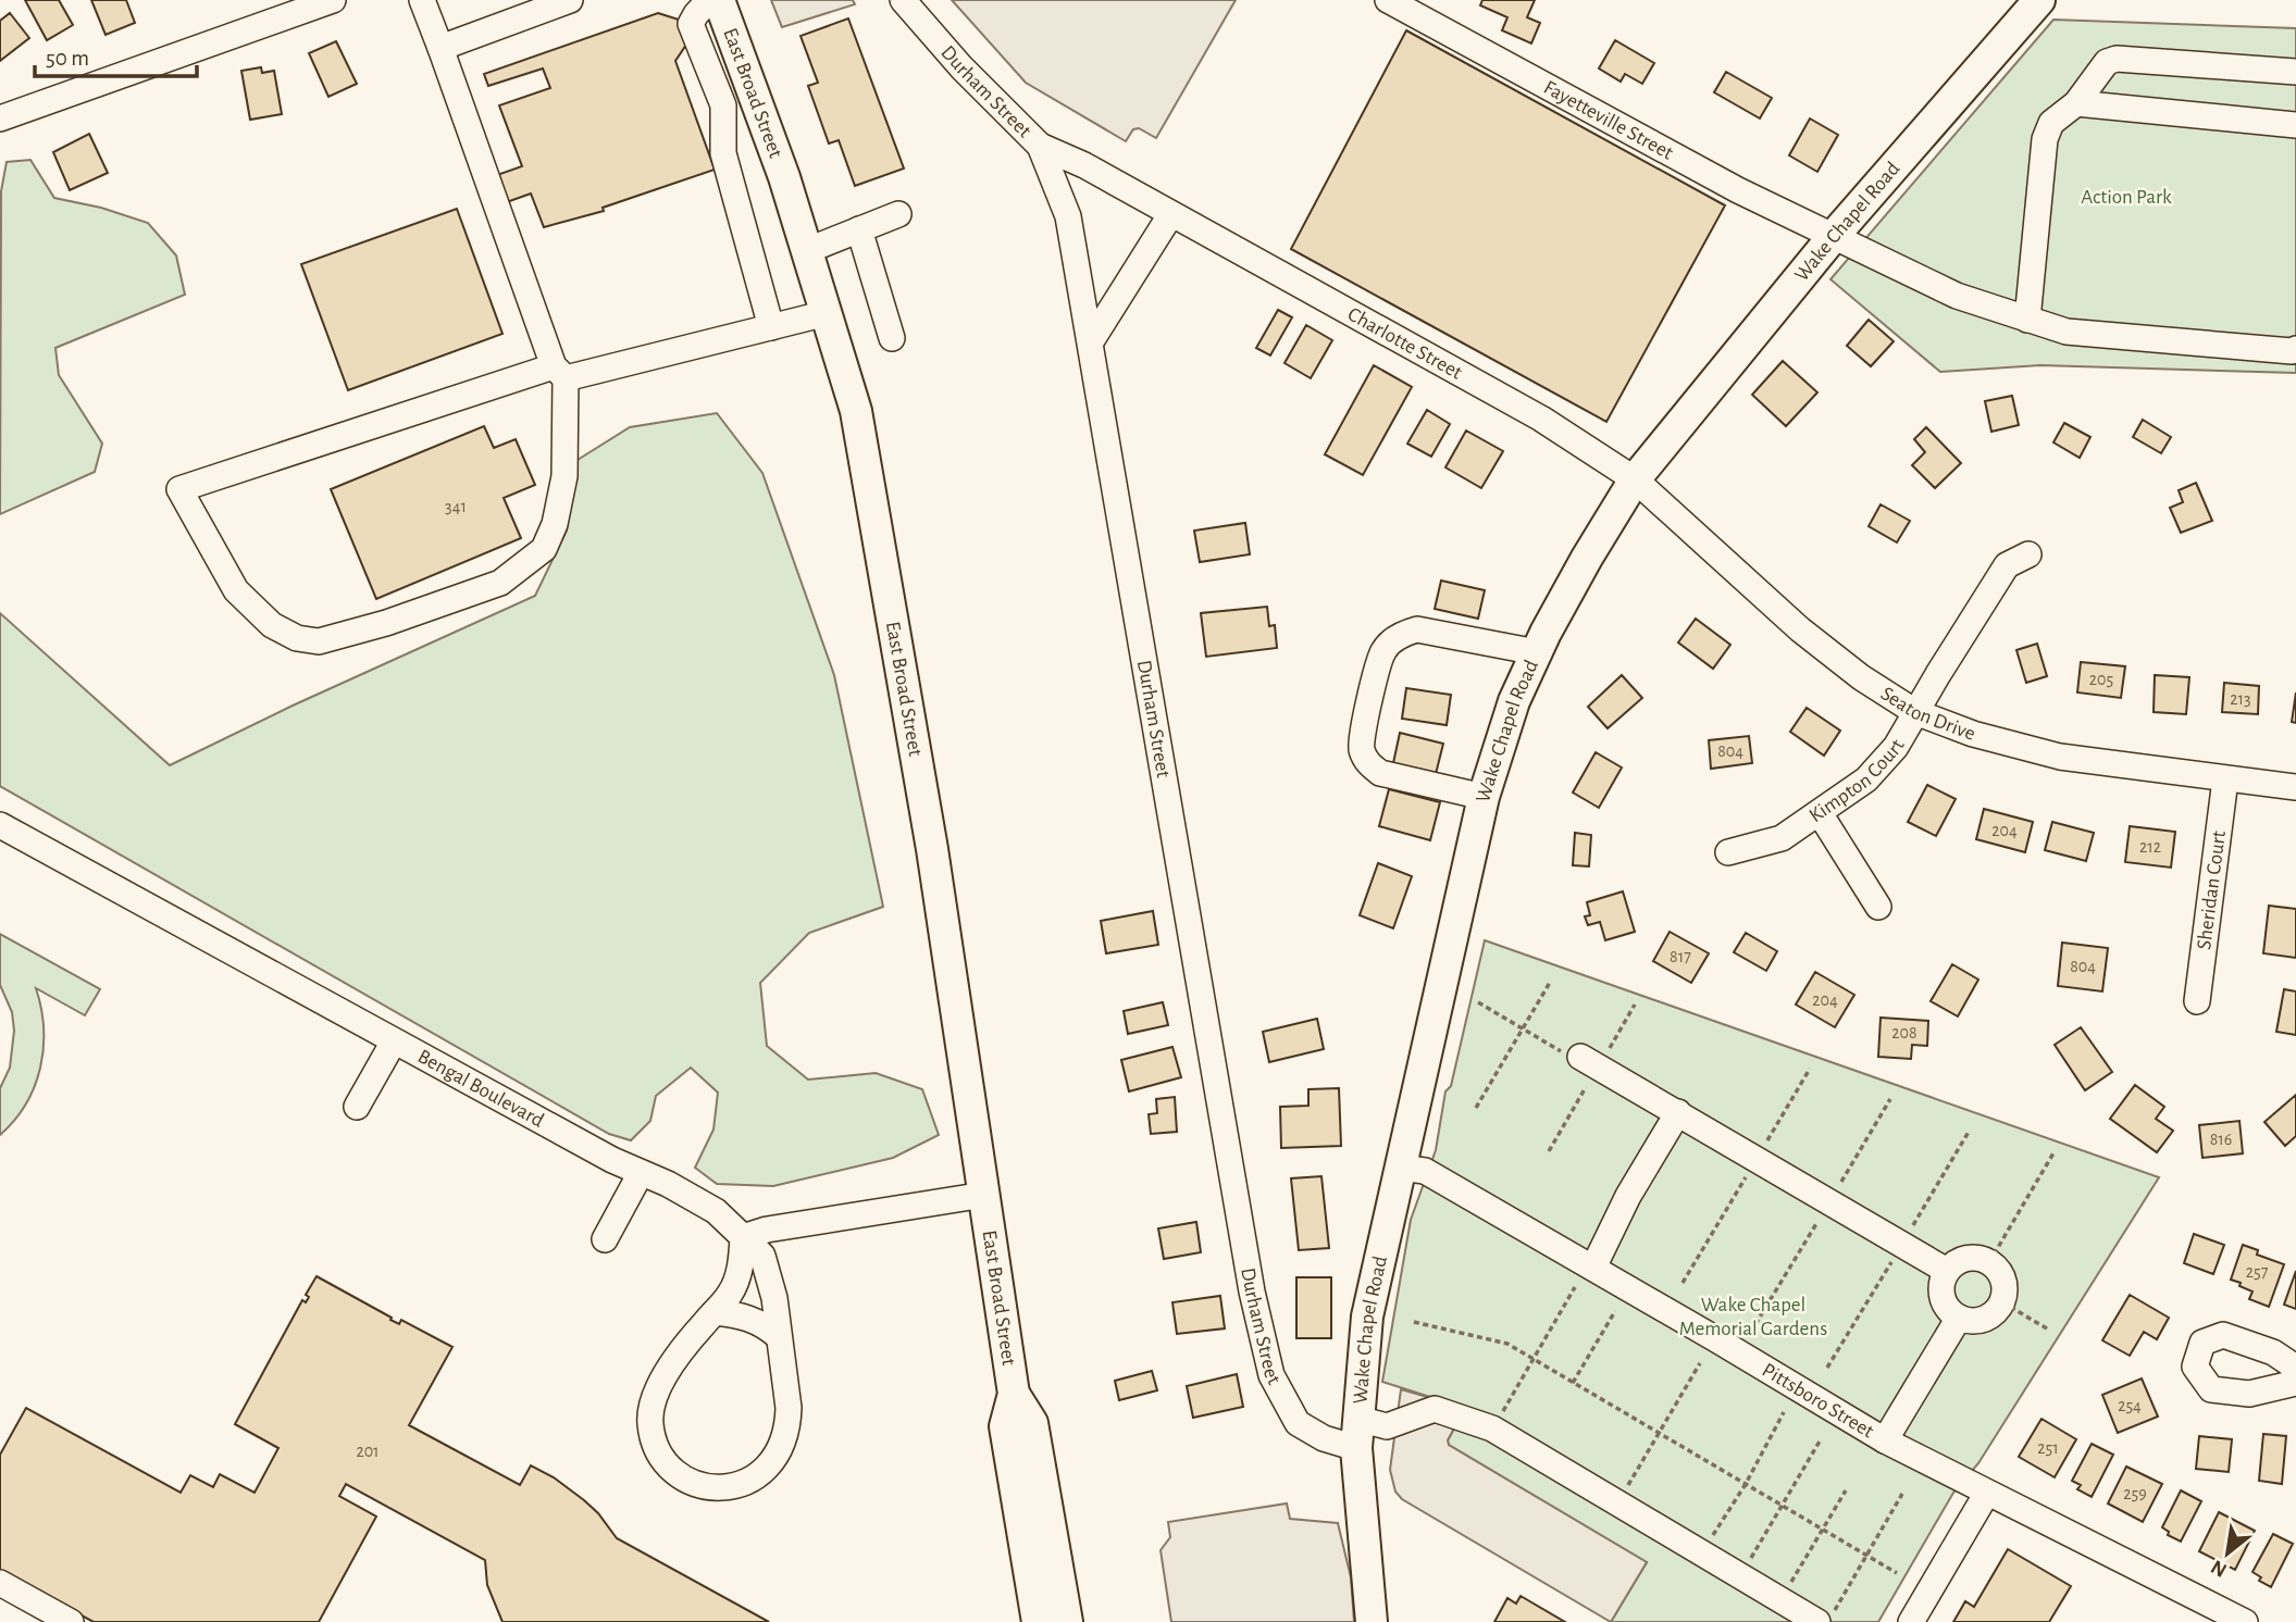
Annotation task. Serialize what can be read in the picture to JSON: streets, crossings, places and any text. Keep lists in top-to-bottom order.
{
  "streets": {
    "main road": ["East Broad Street", "Wake Chapel Road"],
    "street": [
      "Durham Street",
      "Fayetteville Street",
      "Charlotte Street",
      "Seaton Drive",
      "Kimpton Court",
      "Sheridan Court",
      "Bengal Boulevard",
      "Pittsboro Street"
    ]
  },
  "crossings": [
    ["Durham Street", "Wake Chapel Road"],
    ["Durham Street", "Charlotte Street"],
    ["Fayetteville Street", "Wake Chapel Road"],
    ["Wake Chapel Road", "Charlotte Street"],
    ["Wake Chapel Road", "Seaton Drive"],
    ["Wake Chapel Road", "Pittsboro Street"],
    ["Charlotte Street", "Seaton Drive"],
    ["Seaton Drive", "Kimpton Court"],
    ["Seaton Drive", "Sheridan Court"]
  ],
  "parks": ["Action Park", "Wake Chapel Memorial Gardens"],
  "house_numbers": [
    "341",
    "205",
    "213",
    "804",
    "204",
    "212",
    "817",
    "804",
    "204",
    "208",
    "816",
    "257",
    "254",
    "251",
    "201",
    "259"
  ],
  "scale_bar": "50 m",
  "north": "bottom left"
}
